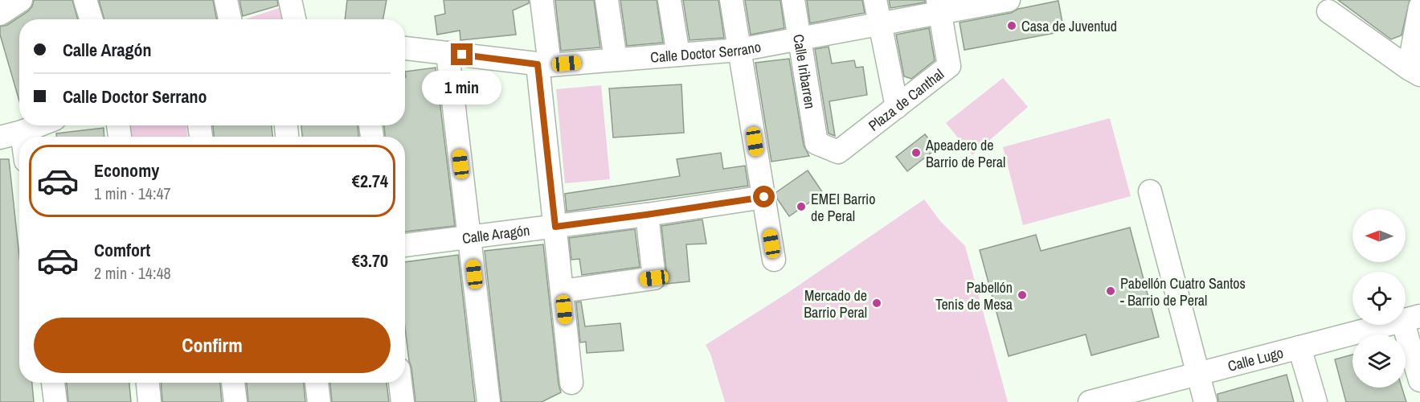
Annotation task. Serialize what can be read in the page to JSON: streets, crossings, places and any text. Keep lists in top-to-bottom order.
{
  "streets": {
    "street": [
      "Calle Doctor Serrano",
      "Calle Iribarren",
      "Plaza de Canthal",
      "Calle Aragón",
      "Calle Lugo"
    ]
  },
  "crossings": [
    ["Calle Doctor Serrano", "Calle Iribarren"],
    ["Calle Doctor Serrano", "Plaza de Canthal"],
    ["Calle Iribarren", "Plaza de Canthal"]
  ],
  "places": [
    "Casa de Juventud",
    "Apeadero de Barrio de Peral",
    "EMEI Barrio de Peral",
    "Pabellón Cuatro Santos - Barrio de Peral",
    "Pabellón Tenis de Mesa",
    "Mercado de Barrio Peral"
  ],
  "north": "left",
  "page": {
    "banner": ["Calle Aragón", "Calle Doctor Serrano"],
    "bubble": "1 min",
    "list": [
      {
        "name": "Economy",
        "note": "1 min · 14:47",
        "value": "€2.74"
      },
      {
        "name": "Comfort",
        "note": "2 min · 14:48",
        "value": "€3.70"
      }
    ],
    "buttons": "Confirm"
  }
}
